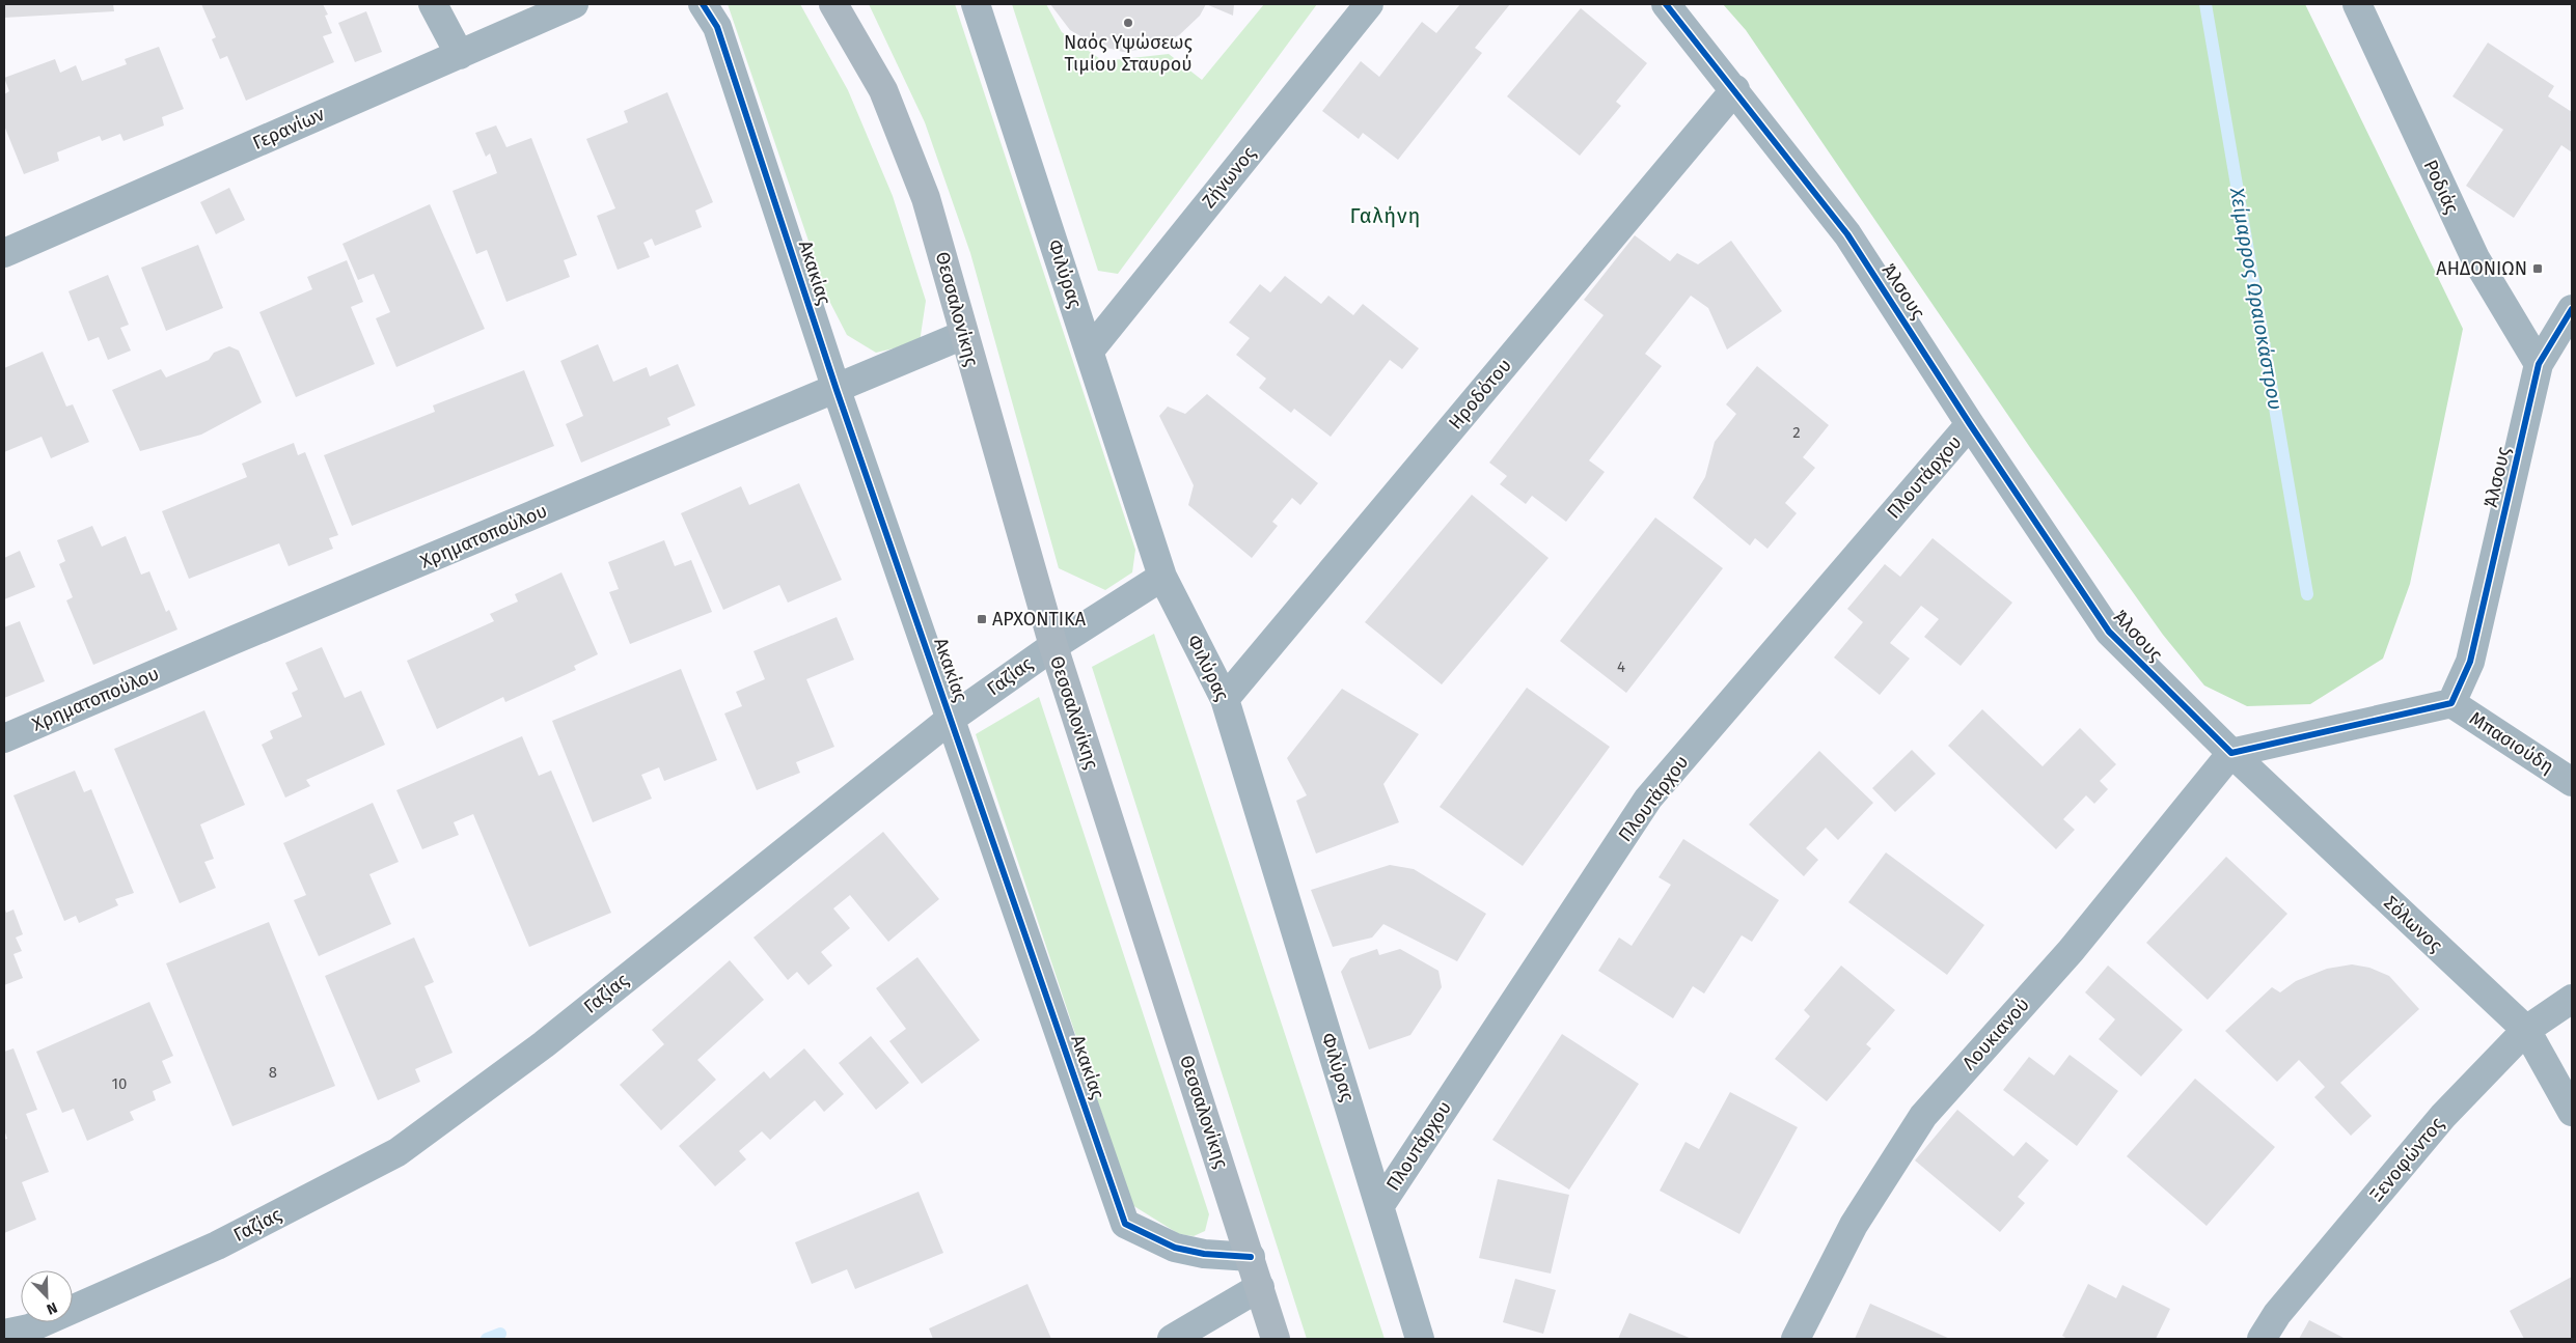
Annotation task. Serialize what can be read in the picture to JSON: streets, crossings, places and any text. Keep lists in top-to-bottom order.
{
  "streets": {
    "main road": ["Θεσσαλονίκης"],
    "street": [
      "Γερανίων",
      "Ζήνωνος",
      "Ροδιάς",
      "Ακακίας",
      "Φιλύρας",
      "Άλσους",
      "Ηροδότου",
      "Πλουτάρχου",
      "Χρηματοπούλου",
      "Γαζίας",
      "Μπασιούδη",
      "Σόλωνος",
      "Λουκιανού",
      "Ξενοφώντος"
    ]
  },
  "crossings": [
    ["Ζήνωνος", "Φιλύρας"],
    ["Ροδιάς", "Άλσους"],
    ["Ακακίας", "Θεσσαλονίκης"],
    ["Ακακίας", "Χρηματοπούλου"],
    ["Ακακίας", "Γαζίας"],
    ["Φιλύρας", "Ηροδότου"],
    ["Φιλύρας", "Πλουτάρχου"],
    ["Φιλύρας", "Γαζίας"],
    ["Άλσους", "Ηροδότου"],
    ["Άλσους", "Πλουτάρχου"],
    ["Άλσους", "Μπασιούδη"],
    ["Άλσους", "Σόλωνος"],
    ["Άλσους", "Λουκιανού"],
    ["Θεσσαλονίκης", "Χρηματοπούλου"],
    ["Θεσσαλονίκης", "Γαζίας"],
    ["Σόλωνος", "Λουκιανού"],
    ["Σόλωνος", "Ξενοφώντος"]
  ],
  "districts": ["Γαλήνη"],
  "water": ["Χείμαρρος Ωραιοκάστρου"],
  "places": {
    "other": ["Ναός Υψώσεως Τιμίου Σταυρού"],
    "transit": ["ΑΗΔΟΝΙΩΝ", "ΑΡΧΟΝΤΙΚΑ"]
  },
  "house_numbers": [
    "2",
    "4",
    "8",
    "10"
  ],
  "north": "bottom right"
}
